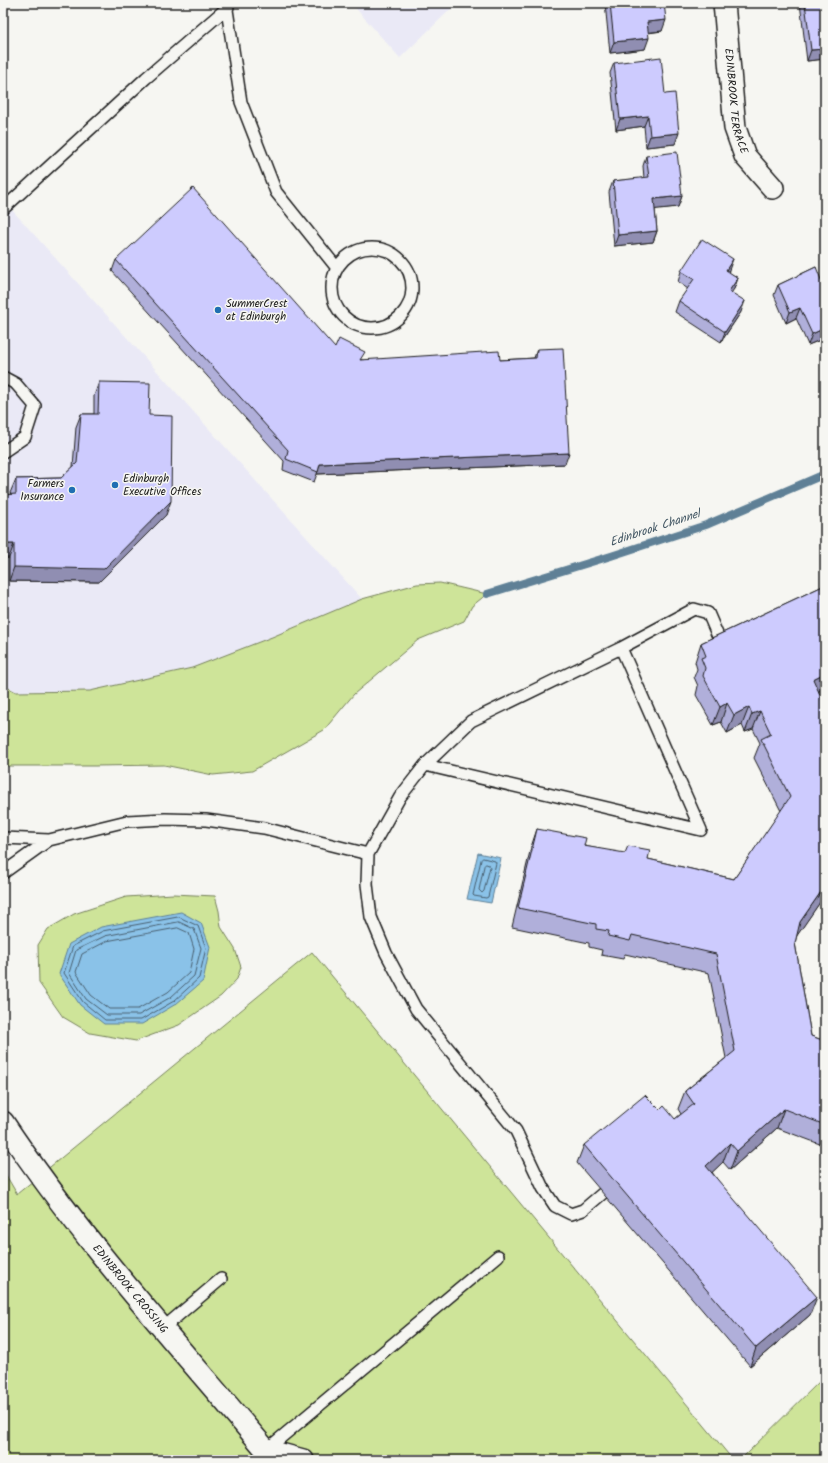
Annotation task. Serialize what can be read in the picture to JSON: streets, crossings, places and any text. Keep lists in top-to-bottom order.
{
  "streets": {
    "street": ["EDINBROOK TERRACE", "EDINBROOK CROSSING"]
  },
  "water": ["Edinbrook Channel"],
  "places": ["SummerCrest at Edinburgh", "Edinburgh Executive Offices", "Farmers Insurance"]
}
